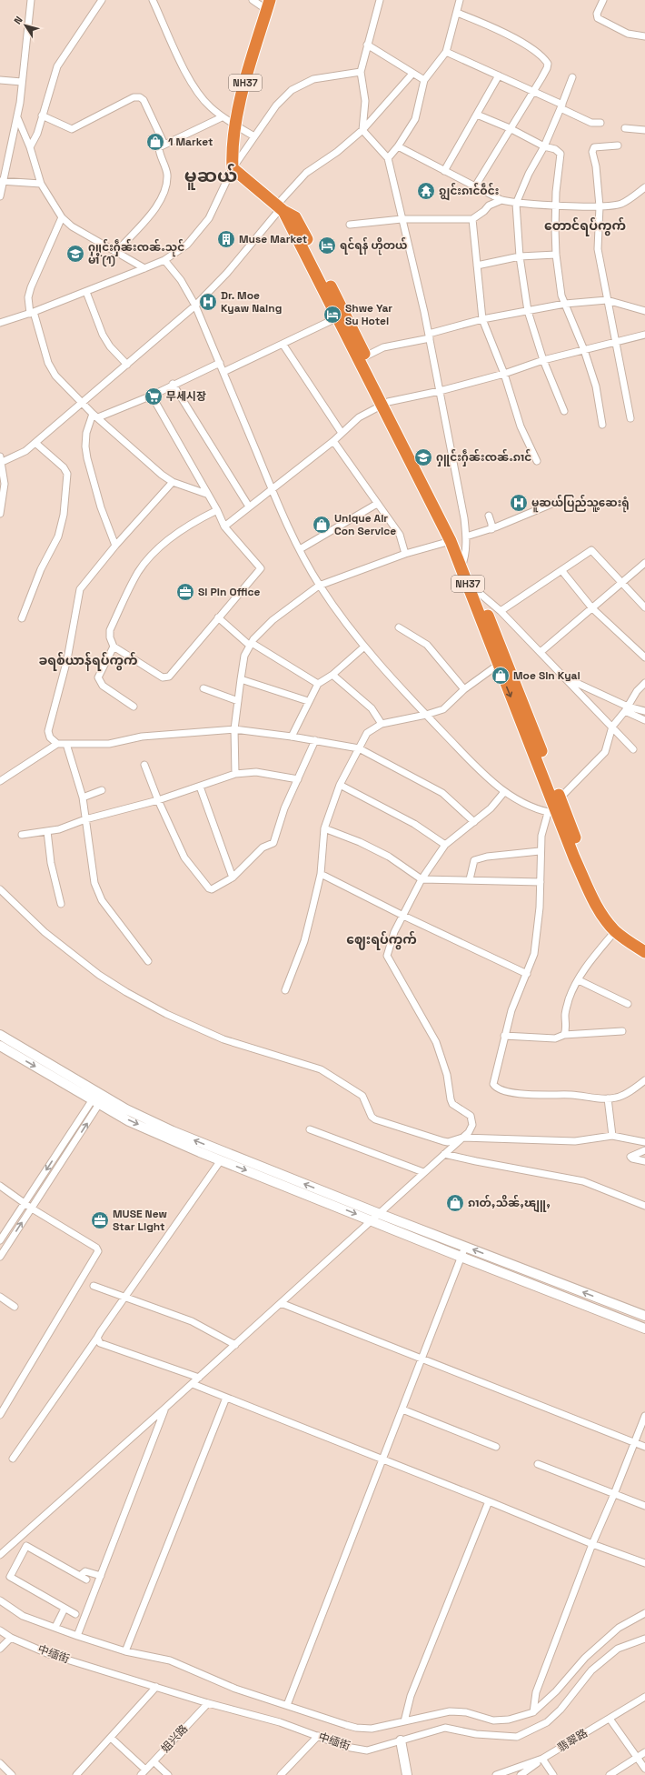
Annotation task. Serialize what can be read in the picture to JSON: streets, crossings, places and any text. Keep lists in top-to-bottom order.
{
  "streets": {
    "highway": ["NH37"],
    "street": ["中缅街", "姐兴路", "翡翠路"]
  },
  "crossings": [
    ["中缅街", "姐兴路"]
  ],
  "districts": [
    "မူဆယ်",
    "တောင်ရပ်ကွက်",
    "ခရစ်ယာန်ရပ်ကွက်",
    "ဈေးရပ်ကွက်"
  ],
  "places": {
    "shop": [
      "1 Market",
      "Unique Air Con Service",
      "Moe Sin Kyal",
      "ၵၢတ်ႇသိၼ်ႇၽျူႇ"
    ],
    "temple": ["ၵျွင်းၵၢင်ဝဵင်း"],
    "building": ["Muse Market"],
    "hotel": ["ရင်ရန် ဟိုတယ်", "Shwe Yar Su Hotel"],
    "school or university": ["ႁူင်းႁဵၼ်းၸၼ်ႉသုင် မၢႆ (1)", "ႁူင်းႁဵၼ်းၸၼ်ႉၵၢင်"],
    "hospital": ["Dr. Moe Kyaw Naing", "မူဆယ်ပြည်သူ့ဆေးရုံ"],
    "supermarket": ["무세시장"],
    "office": ["Si Pin Office", "MUSE New Star Light"]
  },
  "north": "top left"
}
